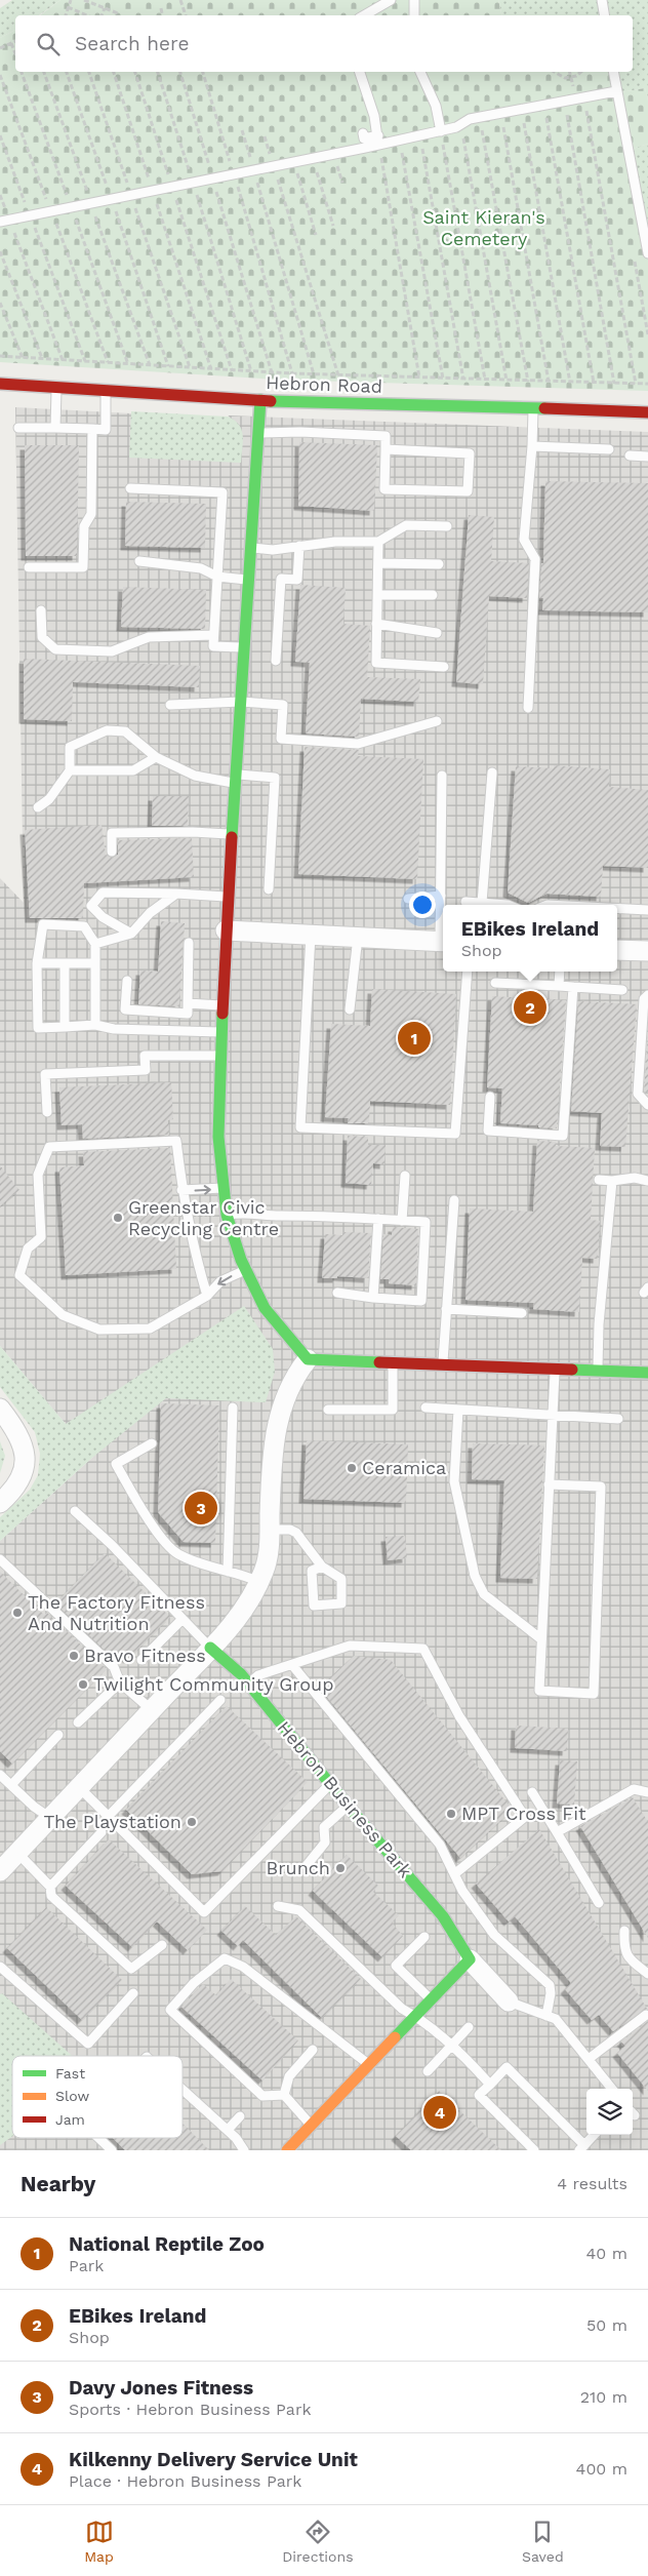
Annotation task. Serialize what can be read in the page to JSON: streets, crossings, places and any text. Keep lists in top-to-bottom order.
{
  "streets": {
    "street": ["Hebron Road", "Hebron Business Park"]
  },
  "parks": ["Saint Kieran's Cemetery"],
  "places": [
    "Greenstar Civic Recycling Centre",
    "Ceramica",
    "The Factory Fitness And Nutrition",
    "Bravo Fitness",
    "Twilight Community Group",
    "MPT Cross Fit",
    "The Playstation",
    "Brunch"
  ],
  "legend": ["Fast", "Slow", "Jam"],
  "page": {
    "search": "Search here",
    "popup": ["EBikes Ireland", "Shop"],
    "pins": [
      "2",
      "1",
      "3",
      "4"
    ],
    "heading": ["Nearby", "4 results"],
    "list": [
      {
        "mark": "1",
        "name": "National Reptile Zoo",
        "note": "Park",
        "value": "40 m"
      },
      {
        "mark": "2",
        "name": "EBikes Ireland",
        "note": "Shop",
        "value": "50 m"
      },
      {
        "mark": "3",
        "name": "Davy Jones Fitness",
        "note": "Sports · Hebron Business Park",
        "value": "210 m"
      },
      {
        "mark": "4",
        "name": "Kilkenny Delivery Service Unit",
        "note": "Place · Hebron Business Park",
        "value": "400 m"
      }
    ],
    "nav": ["Map", "Directions", "Saved"]
  }
}
